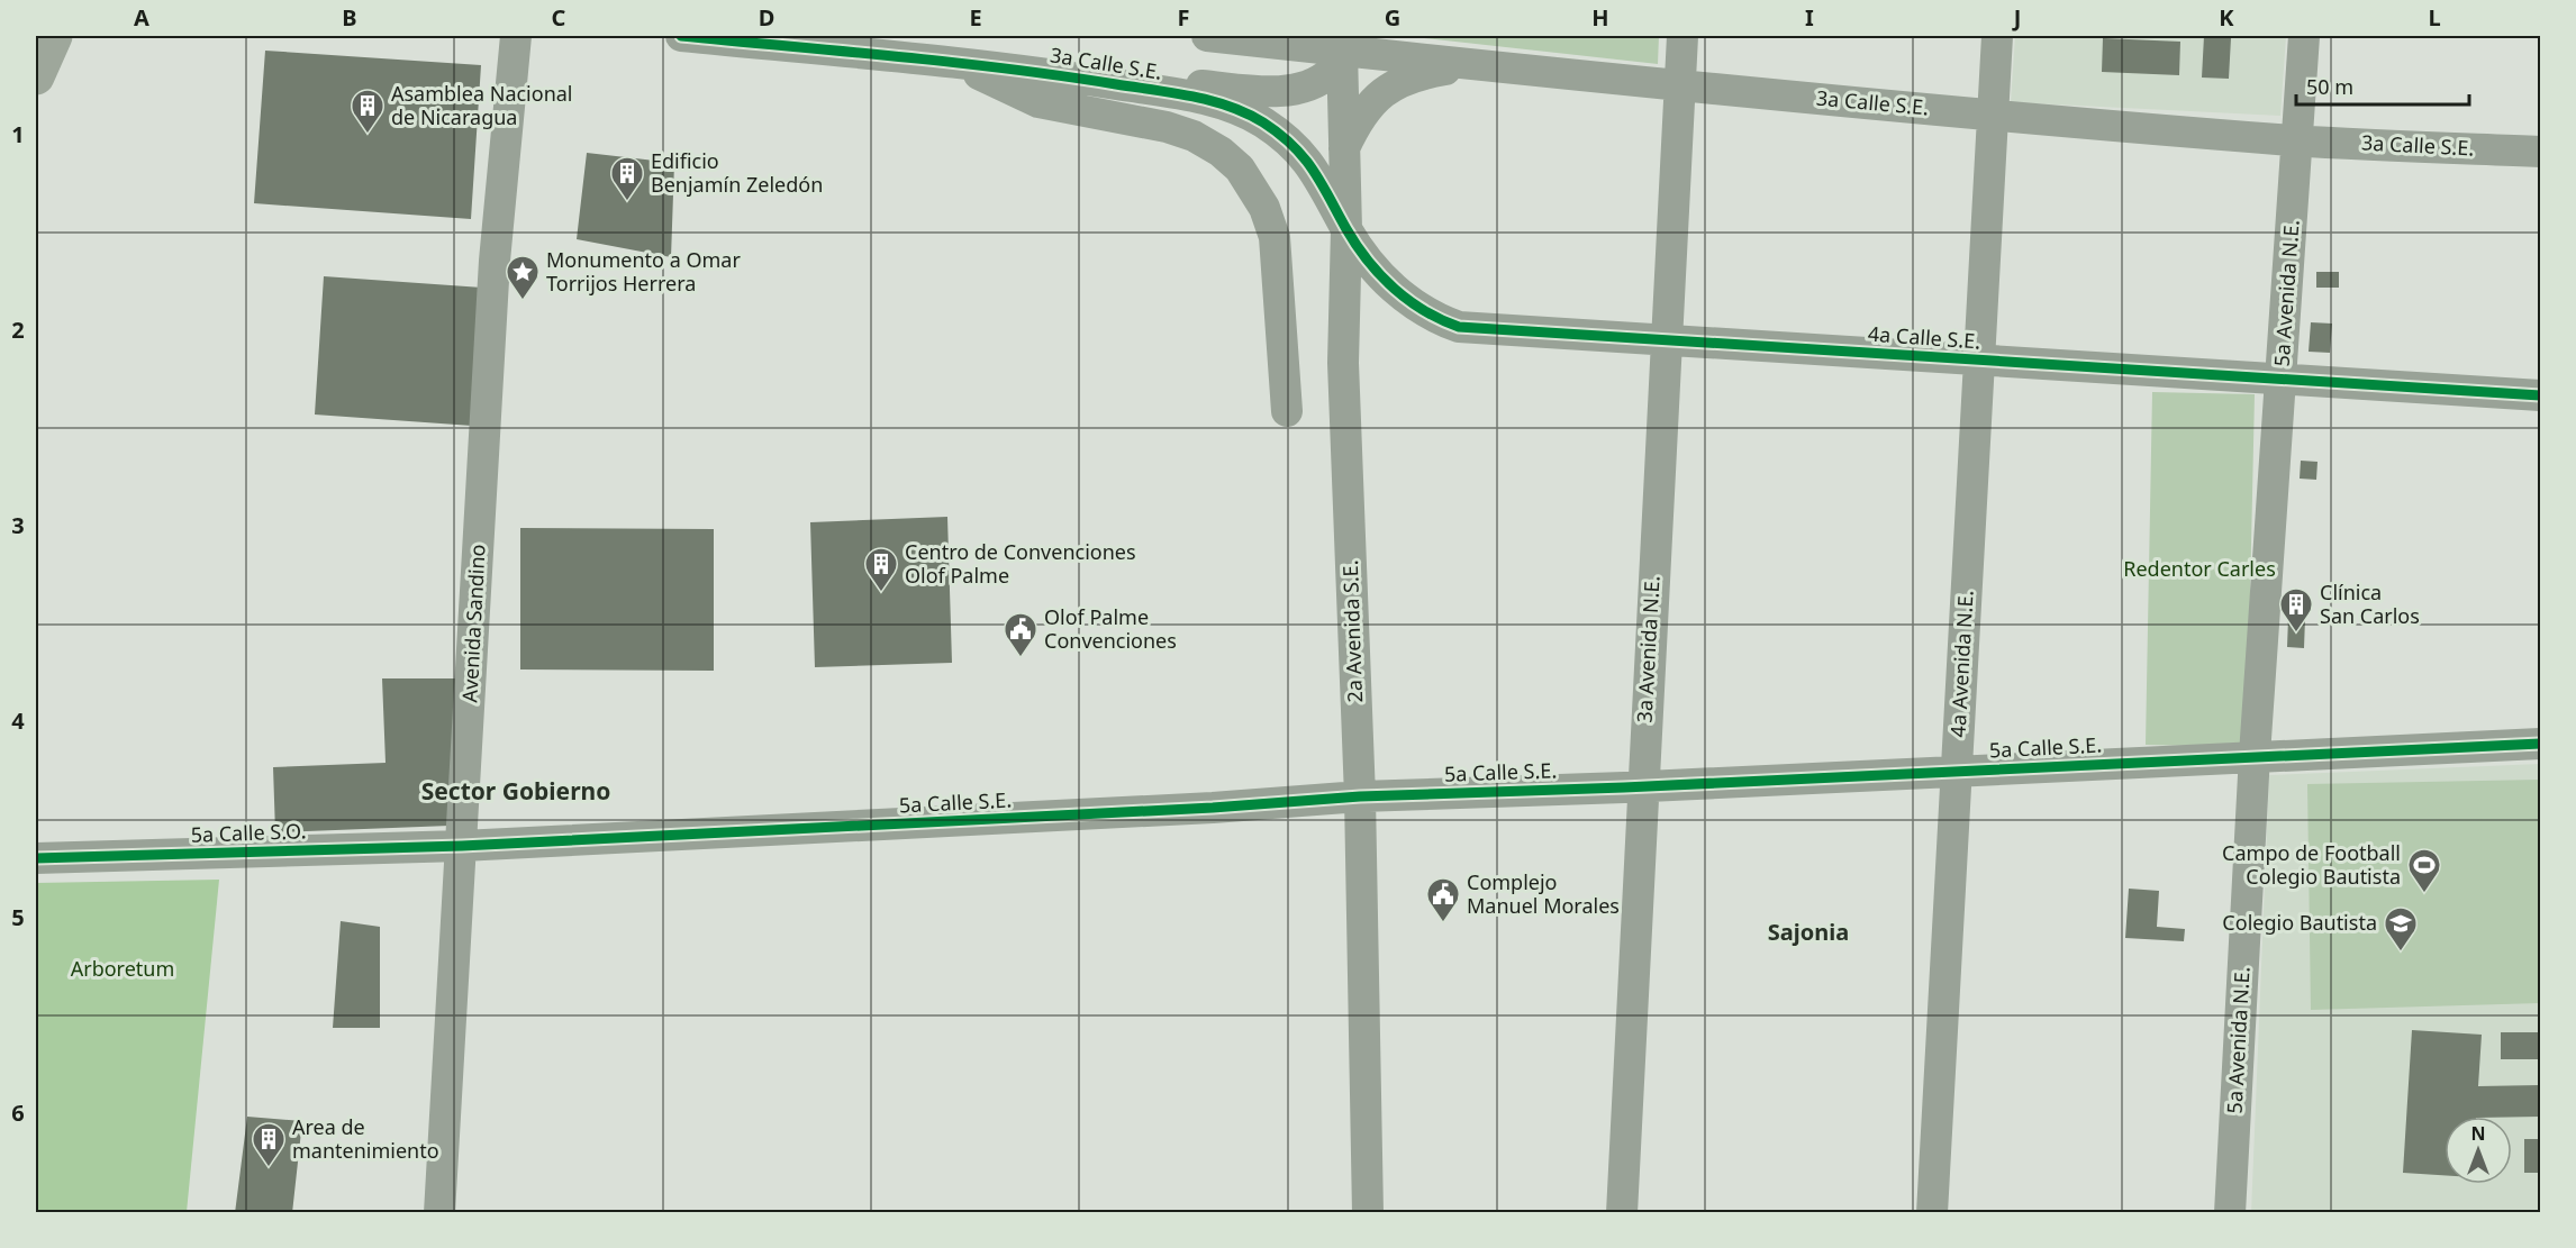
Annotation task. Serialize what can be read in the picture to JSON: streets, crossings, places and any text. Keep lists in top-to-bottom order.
{
  "streets": {
    "street": [
      "3a Calle S.E.",
      "5a Avenida N.E.",
      "4a Calle S.E.",
      "Avenida Sandino",
      "2a Avenida S.E.",
      "3a Avenida N.E.",
      "4a Avenida N.E.",
      "5a Calle S.E.",
      "5a Calle S.O."
    ]
  },
  "crossings": [
    ["3a Calle S.E.", "5a Avenida N.E."],
    ["3a Calle S.E.", "4a Calle S.E."],
    ["3a Calle S.E.", "2a Avenida S.E."],
    ["3a Calle S.E.", "3a Avenida N.E."],
    ["3a Calle S.E.", "4a Avenida N.E."],
    ["5a Avenida N.E.", "4a Calle S.E."],
    ["5a Avenida N.E.", "5a Calle S.E."],
    ["4a Calle S.E.", "2a Avenida S.E."],
    ["4a Calle S.E.", "3a Avenida N.E."],
    ["4a Calle S.E.", "4a Avenida N.E."],
    ["Avenida Sandino", "5a Calle S.E."],
    ["Avenida Sandino", "5a Calle S.O."],
    ["2a Avenida S.E.", "5a Calle S.E."],
    ["3a Avenida N.E.", "5a Calle S.E."],
    ["4a Avenida N.E.", "5a Calle S.E."],
    ["5a Calle S.E.", "5a Calle S.O."]
  ],
  "districts": ["Sector Gobierno", "Sajonia"],
  "parks": ["Redentor Carles", "Arboretum"],
  "places": {
    "building": [
      "Asamblea Nacional de Nicaragua",
      "Edificio Benjamín Zeledón",
      "Centro de Convenciones Olof Palme",
      "Clínica San Carlos",
      "Area de mantenimiento"
    ],
    "place": ["Monumento a Omar Torrijos Herrera"],
    "public building": ["Olof Palme Convenciones", "Complejo Manuel Morales"],
    "sports": ["Campo de Football Colegio Bautista"],
    "school or university": ["Colegio Bautista"]
  },
  "scale_bar": "50 m",
  "north": "top",
  "grid": {
    "columns": [
      "A",
      "B",
      "C",
      "D",
      "E",
      "F",
      "G",
      "H",
      "I",
      "J",
      "K",
      "L"
    ],
    "rows": [
      "1",
      "2",
      "3",
      "4",
      "5",
      "6"
    ]
  }
}
